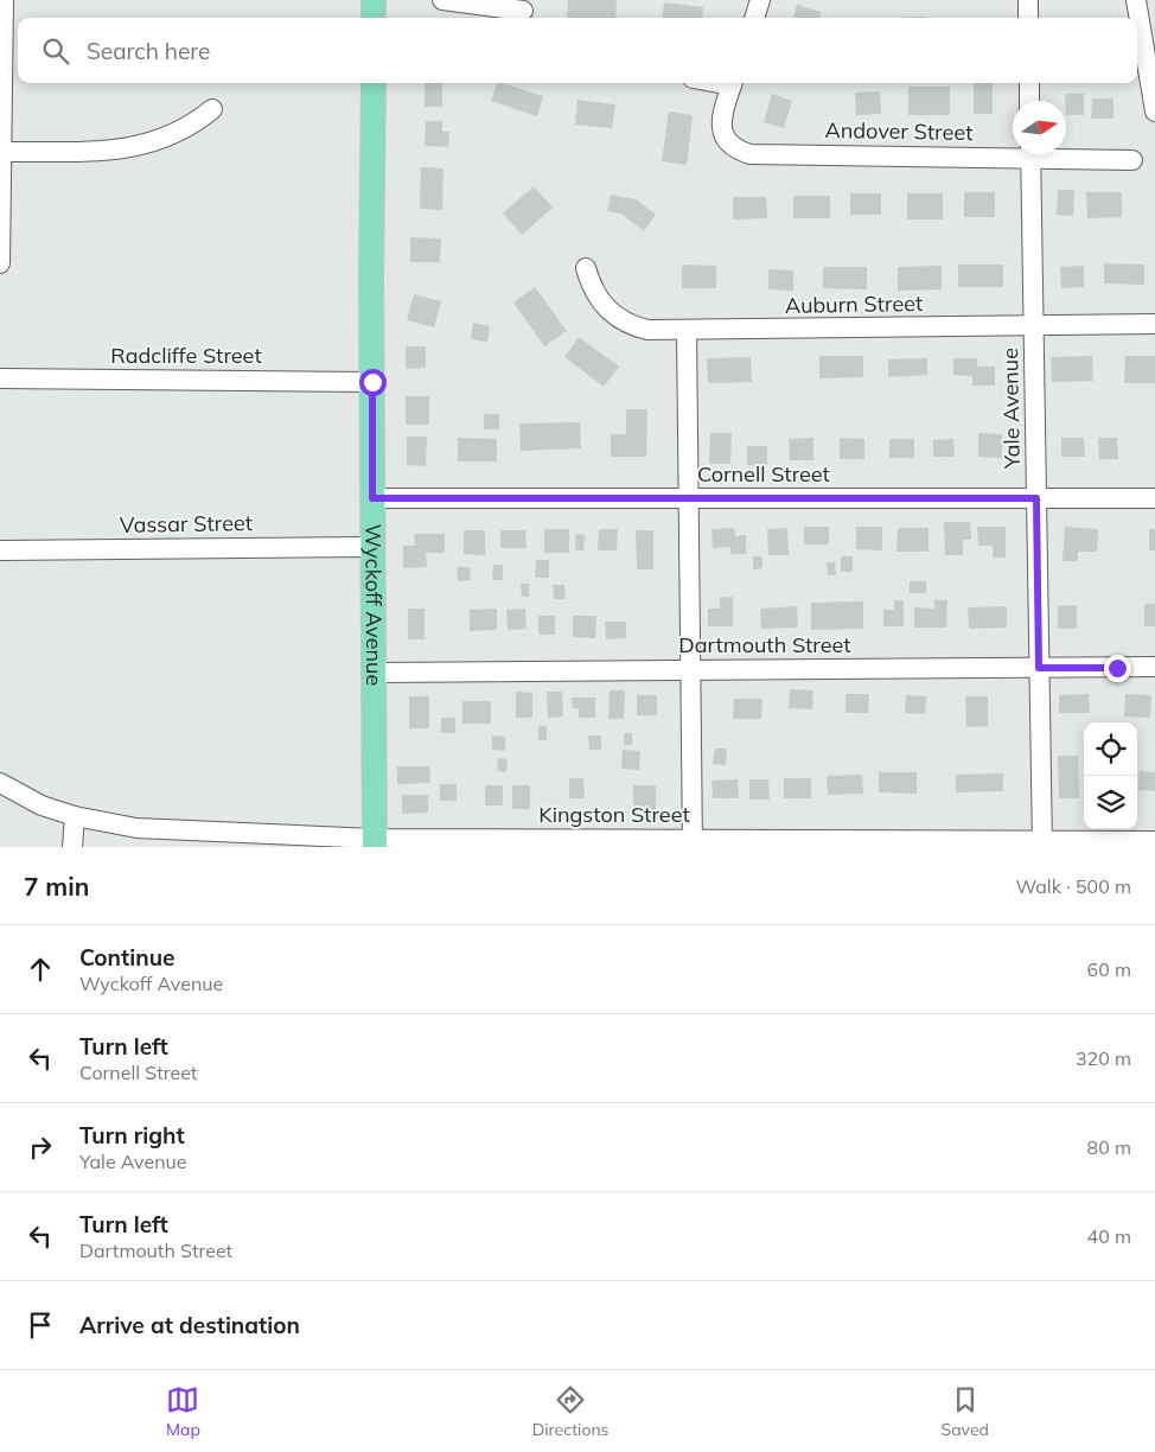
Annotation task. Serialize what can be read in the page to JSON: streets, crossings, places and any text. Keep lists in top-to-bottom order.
{
  "streets": {
    "main road": ["Wyckoff Avenue"],
    "street": [
      "Andover Street",
      "Auburn Street",
      "Radcliffe Street",
      "Yale Avenue",
      "Cornell Street",
      "Vassar Street",
      "Dartmouth Street",
      "Kingston Street"
    ]
  },
  "crossings": [
    ["Auburn Street", "Yale Avenue"],
    ["Radcliffe Street", "Wyckoff Avenue"],
    ["Yale Avenue", "Cornell Street"],
    ["Yale Avenue", "Dartmouth Street"],
    ["Yale Avenue", "Kingston Street"],
    ["Cornell Street", "Wyckoff Avenue"],
    ["Vassar Street", "Wyckoff Avenue"],
    ["Wyckoff Avenue", "Dartmouth Street"],
    ["Wyckoff Avenue", "Kingston Street"]
  ],
  "north": "right",
  "page": {
    "search": "Search here",
    "heading": ["7 min", "Walk · 500 m"],
    "list": [
      ["Continue", "Wyckoff Avenue", "60 m"],
      ["Turn left", "Cornell Street", "320 m"],
      ["Turn right", "Yale Avenue", "80 m"],
      ["Turn left", "Dartmouth Street", "40 m"],
      "Arrive at destination"
    ],
    "nav": ["Map", "Directions", "Saved"]
  }
}
